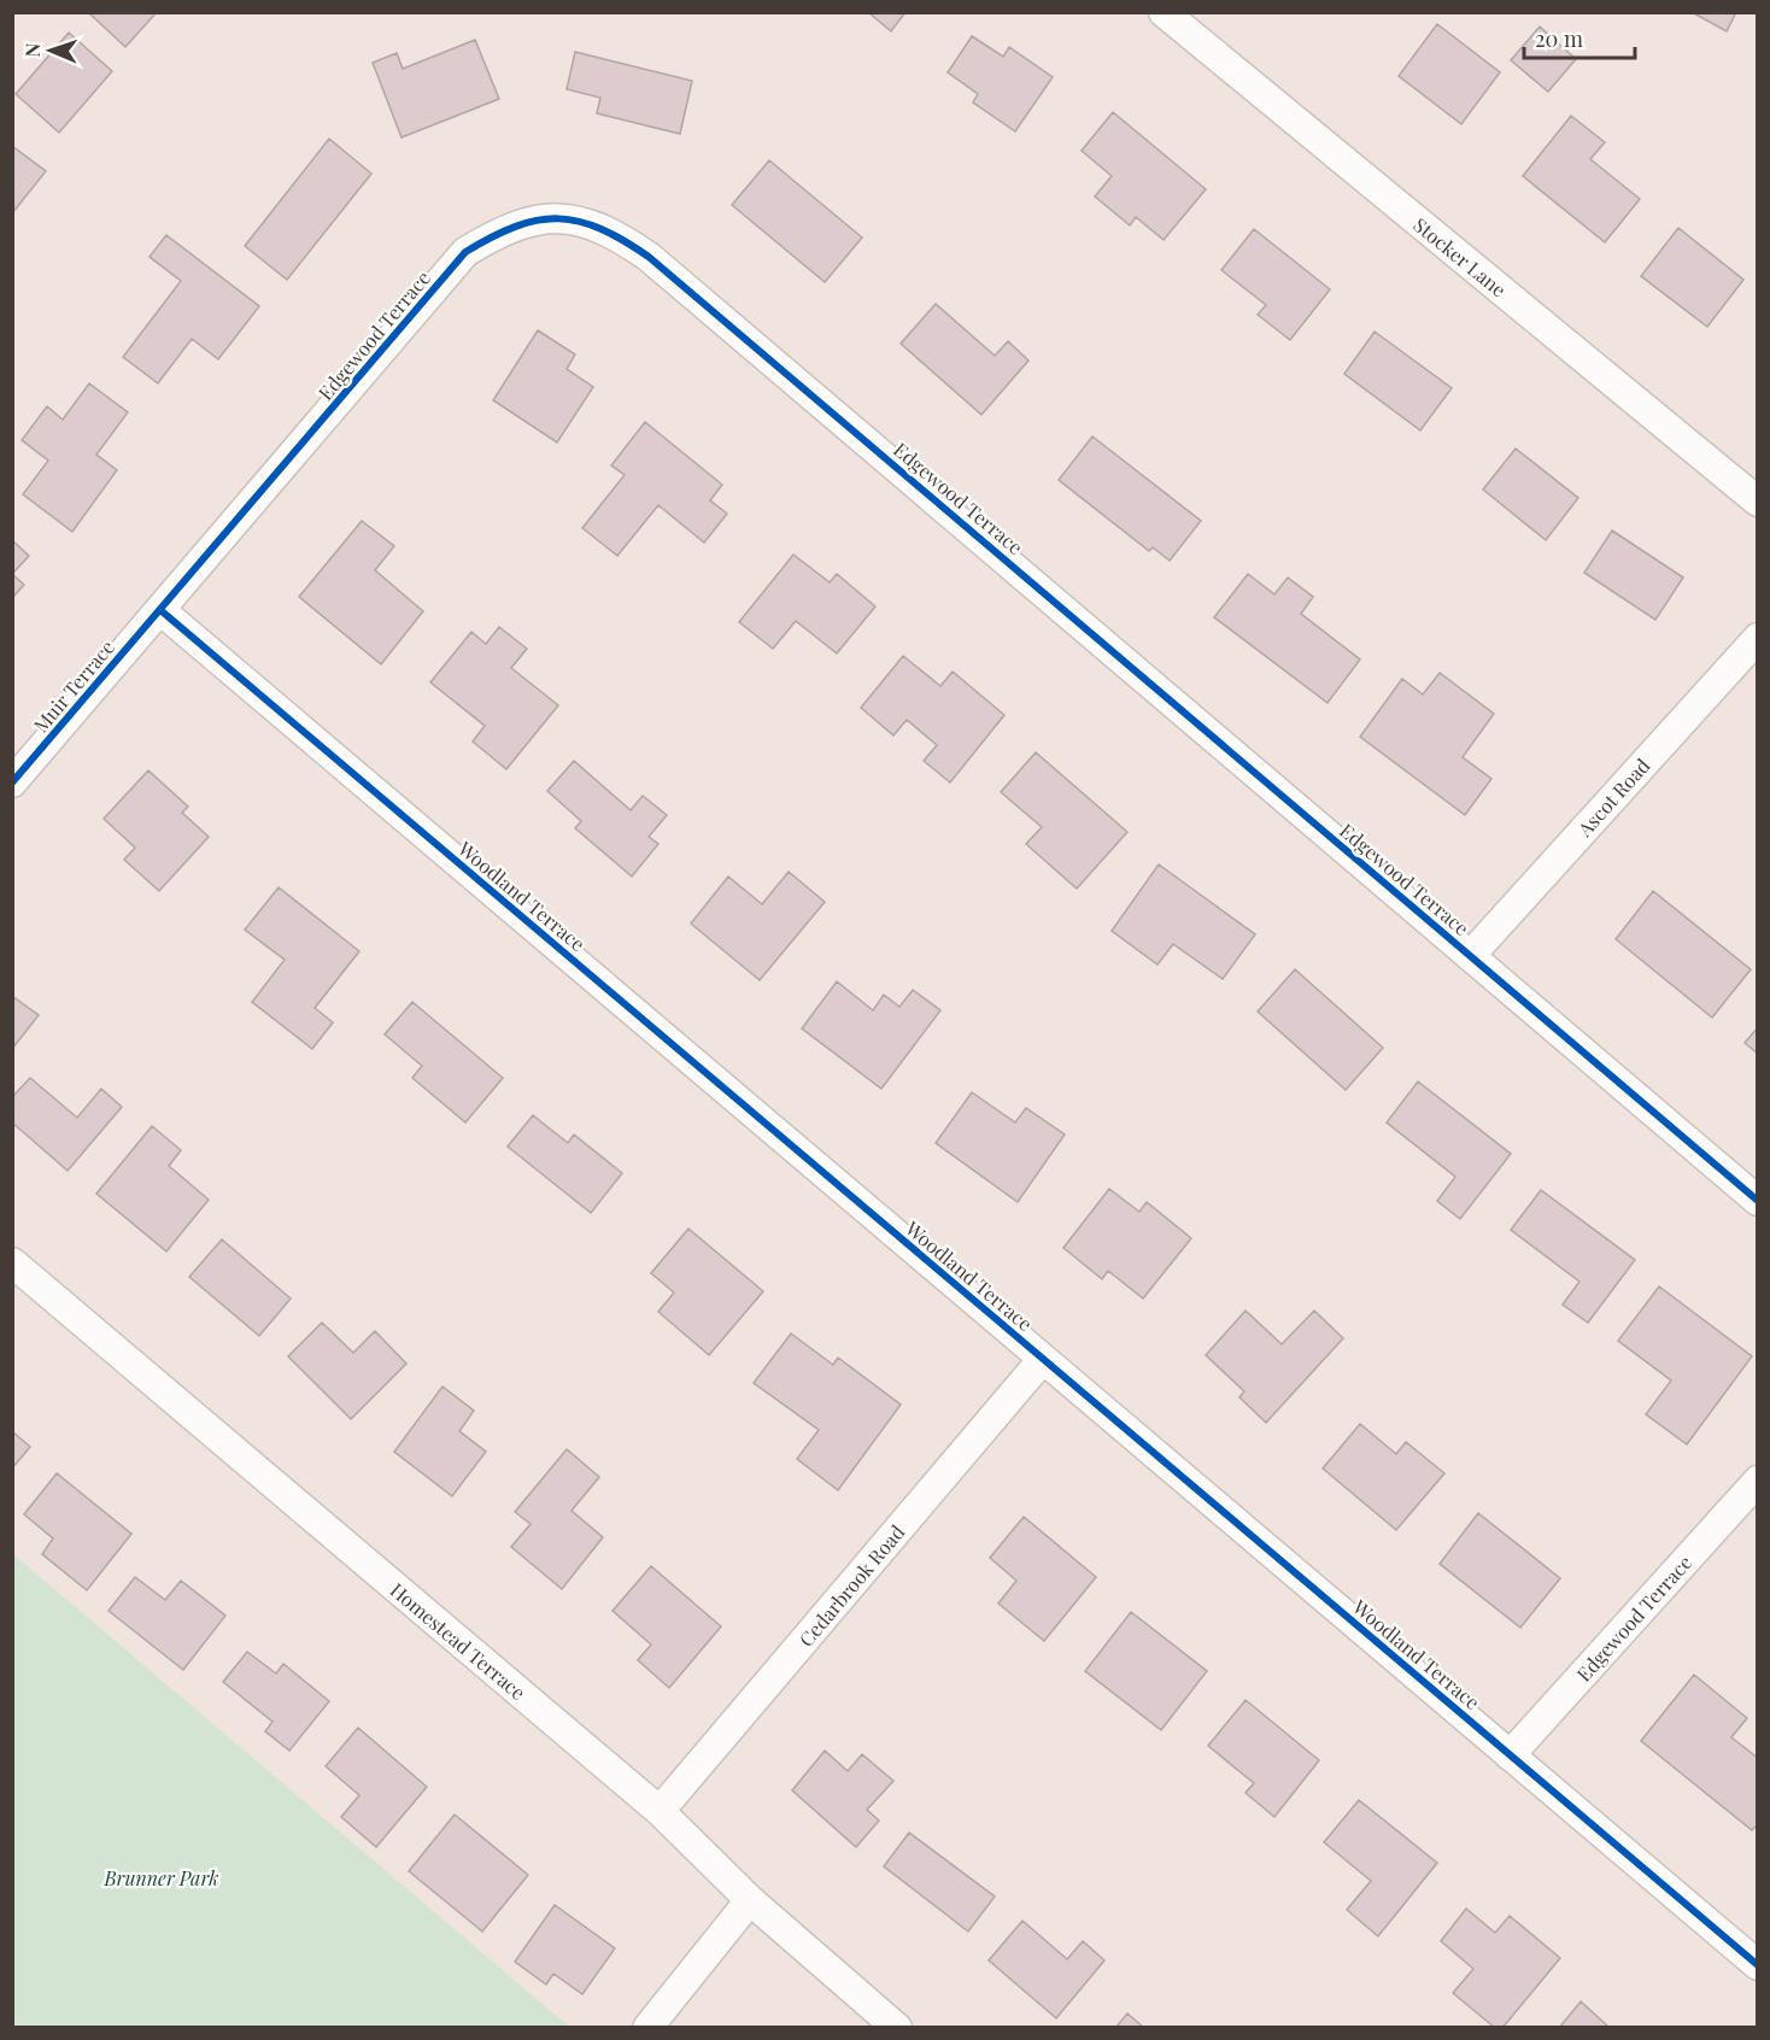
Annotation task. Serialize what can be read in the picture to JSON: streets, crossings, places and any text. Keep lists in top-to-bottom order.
{
  "streets": {
    "street": [
      "Stocker Lane",
      "Edgewood Terrace",
      "Muir Terrace",
      "Ascot Road",
      "Woodland Terrace",
      "Cedarbrook Road",
      "Homestead Terrace"
    ]
  },
  "crossings": [
    ["Edgewood Terrace", "Muir Terrace"],
    ["Edgewood Terrace", "Ascot Road"],
    ["Edgewood Terrace", "Woodland Terrace"],
    ["Muir Terrace", "Woodland Terrace"],
    ["Woodland Terrace", "Cedarbrook Road"],
    ["Cedarbrook Road", "Homestead Terrace"]
  ],
  "parks": ["Brunner Park"],
  "scale_bar": "20 m",
  "north": "left"
}
